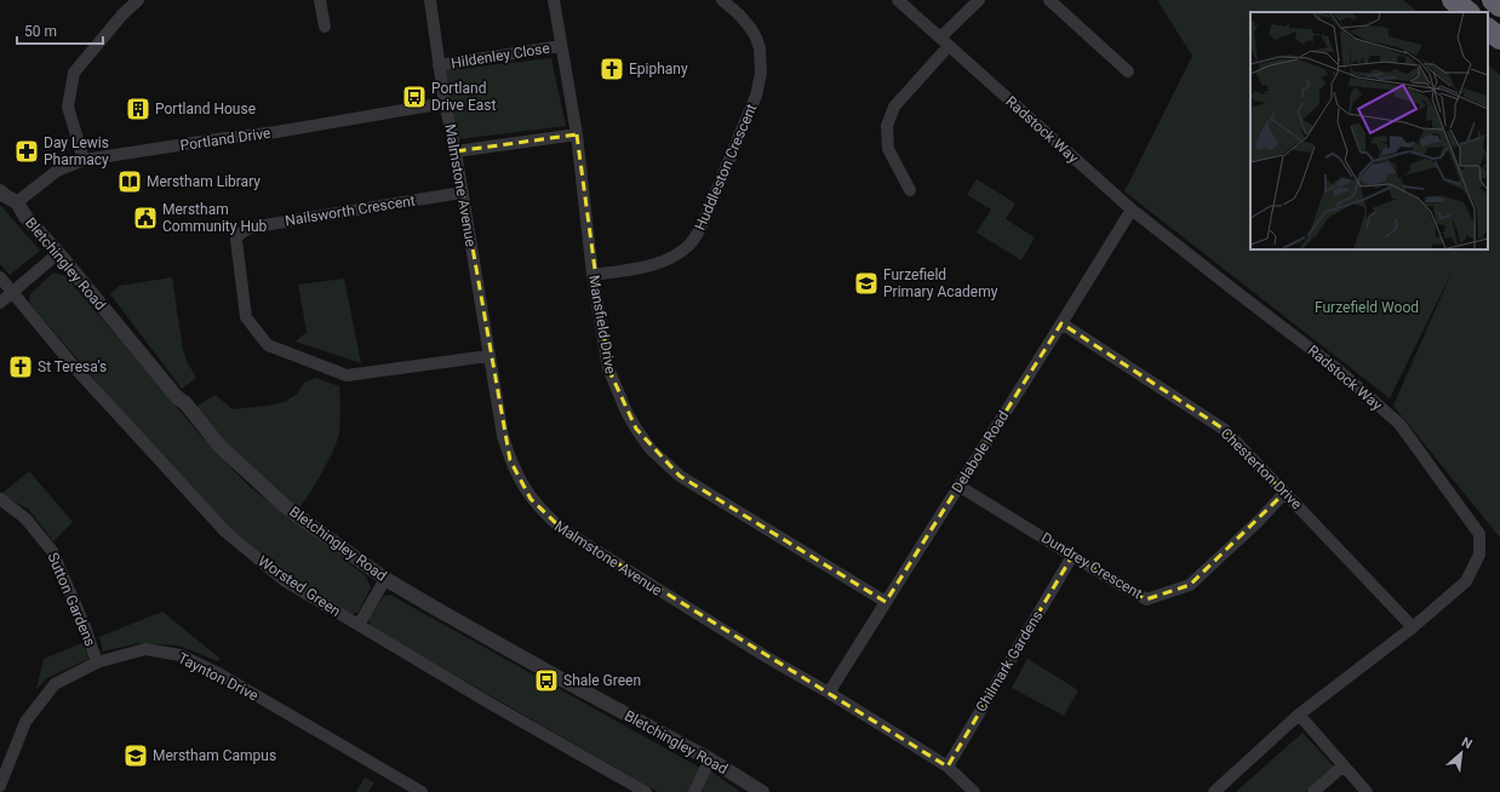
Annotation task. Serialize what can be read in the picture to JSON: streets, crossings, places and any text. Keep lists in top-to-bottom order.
{
  "streets": {
    "street": [
      "Hildenley Close",
      "Radstock Way",
      "Portland Drive",
      "Huddleston Crescent",
      "Malmstone Avenue",
      "Nailsworth Crescent",
      "Bletchingley Road",
      "Mansfield Drive",
      "Delabole Road",
      "Chesterton Drive",
      "Dundrey Crescent",
      "Worsted Green",
      "Sutton Gardens",
      "Chilmark Gardens",
      "Taynton Drive"
    ]
  },
  "crossings": [
    ["Hildenley Close", "Malmstone Avenue"],
    ["Hildenley Close", "Mansfield Drive"],
    ["Radstock Way", "Delabole Road"],
    ["Radstock Way", "Chesterton Drive"],
    ["Portland Drive", "Malmstone Avenue"],
    ["Portland Drive", "Bletchingley Road"],
    ["Huddleston Crescent", "Mansfield Drive"],
    ["Malmstone Avenue", "Nailsworth Crescent"],
    ["Malmstone Avenue", "Delabole Road"],
    ["Malmstone Avenue", "Chilmark Gardens"],
    ["Mansfield Drive", "Delabole Road"],
    ["Delabole Road", "Chesterton Drive"],
    ["Delabole Road", "Dundrey Crescent"],
    ["Chesterton Drive", "Dundrey Crescent"],
    ["Dundrey Crescent", "Chilmark Gardens"],
    ["Sutton Gardens", "Taynton Drive"]
  ],
  "parks": ["Furzefield Wood"],
  "places": {
    "church": ["Epiphany", "St Teresa's"],
    "bus stop": ["Portland Drive East", "Shale Green"],
    "building": ["Portland House"],
    "pharmacy": ["Day Lewis Pharmacy"],
    "library": ["Merstham Library"],
    "public building": ["Merstham Community Hub"],
    "school or university": ["Furzefield Primary Academy", "Merstham Campus"]
  },
  "scale_bar": "50 m",
  "north": "top right"
}
